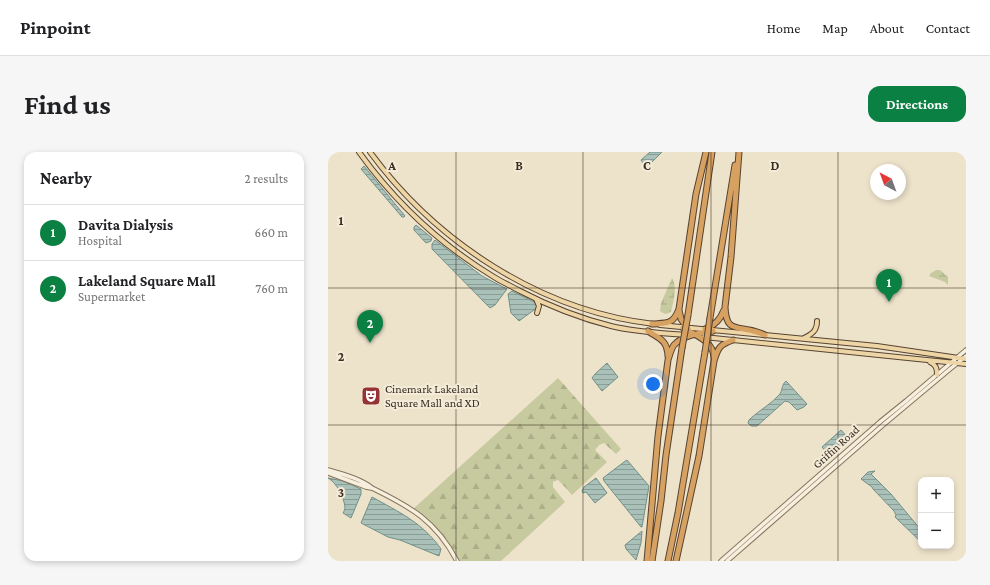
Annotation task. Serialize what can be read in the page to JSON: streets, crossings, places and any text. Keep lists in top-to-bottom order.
{
  "streets": {
    "street": ["Griffin Road"]
  },
  "places": {
    "theatre": ["Cinemark Lakeland Square Mall and XD"]
  },
  "north": "top left",
  "page": {
    "header": "Pinpoint",
    "nav": [
      "Home",
      "Map",
      "About",
      "Contact"
    ],
    "buttons": "Directions",
    "title": "Find us",
    "heading": ["Nearby", "2 results"],
    "list": [
      {
        "mark": "1",
        "name": "Davita Dialysis",
        "note": "Hospital",
        "value": "660 m"
      },
      {
        "mark": "2",
        "name": "Lakeland Square Mall",
        "note": "Supermarket",
        "value": "760 m"
      }
    ],
    "pins": ["1", "2"],
    "map_buttons": ["+", "−"]
  },
  "grid": {
    "columns": [
      "A",
      "B",
      "C",
      "D"
    ],
    "rows": ["1", "2", "3"]
  }
}
